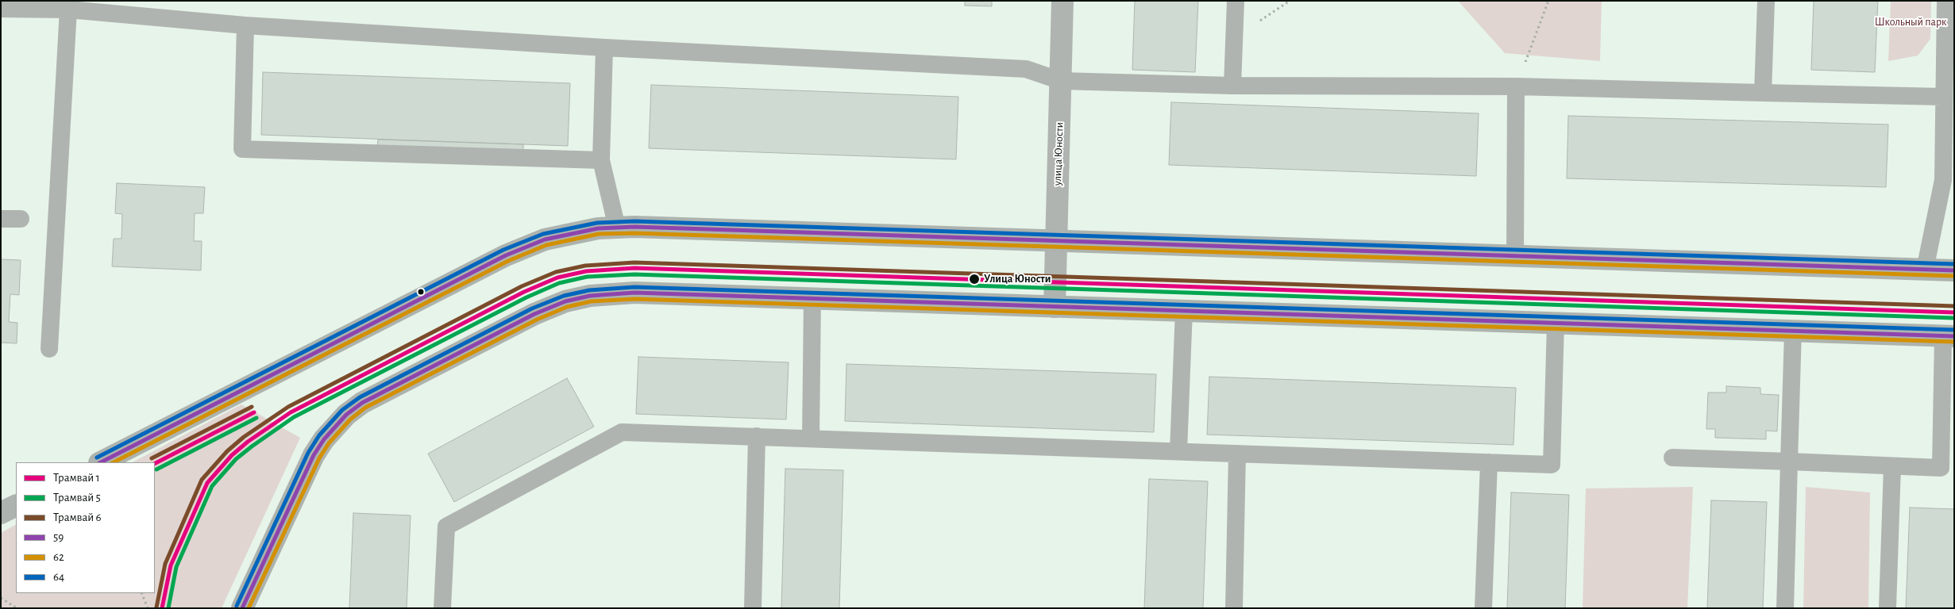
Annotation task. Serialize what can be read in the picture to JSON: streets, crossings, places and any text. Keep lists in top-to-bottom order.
{
  "streets": {
    "street": ["улица Юности"]
  },
  "parks": ["Школьный парк"],
  "places": ["Улица Юности"],
  "lines": [
    "transit line 64",
    "transit line 59",
    "transit line 62",
    "tram line 6",
    "tram line 1",
    "tram line 5"
  ],
  "legend": [
    "Трамвай 1",
    "Трамвай 5",
    "Трамвай 6",
    "59",
    "62",
    "64"
  ]
}
